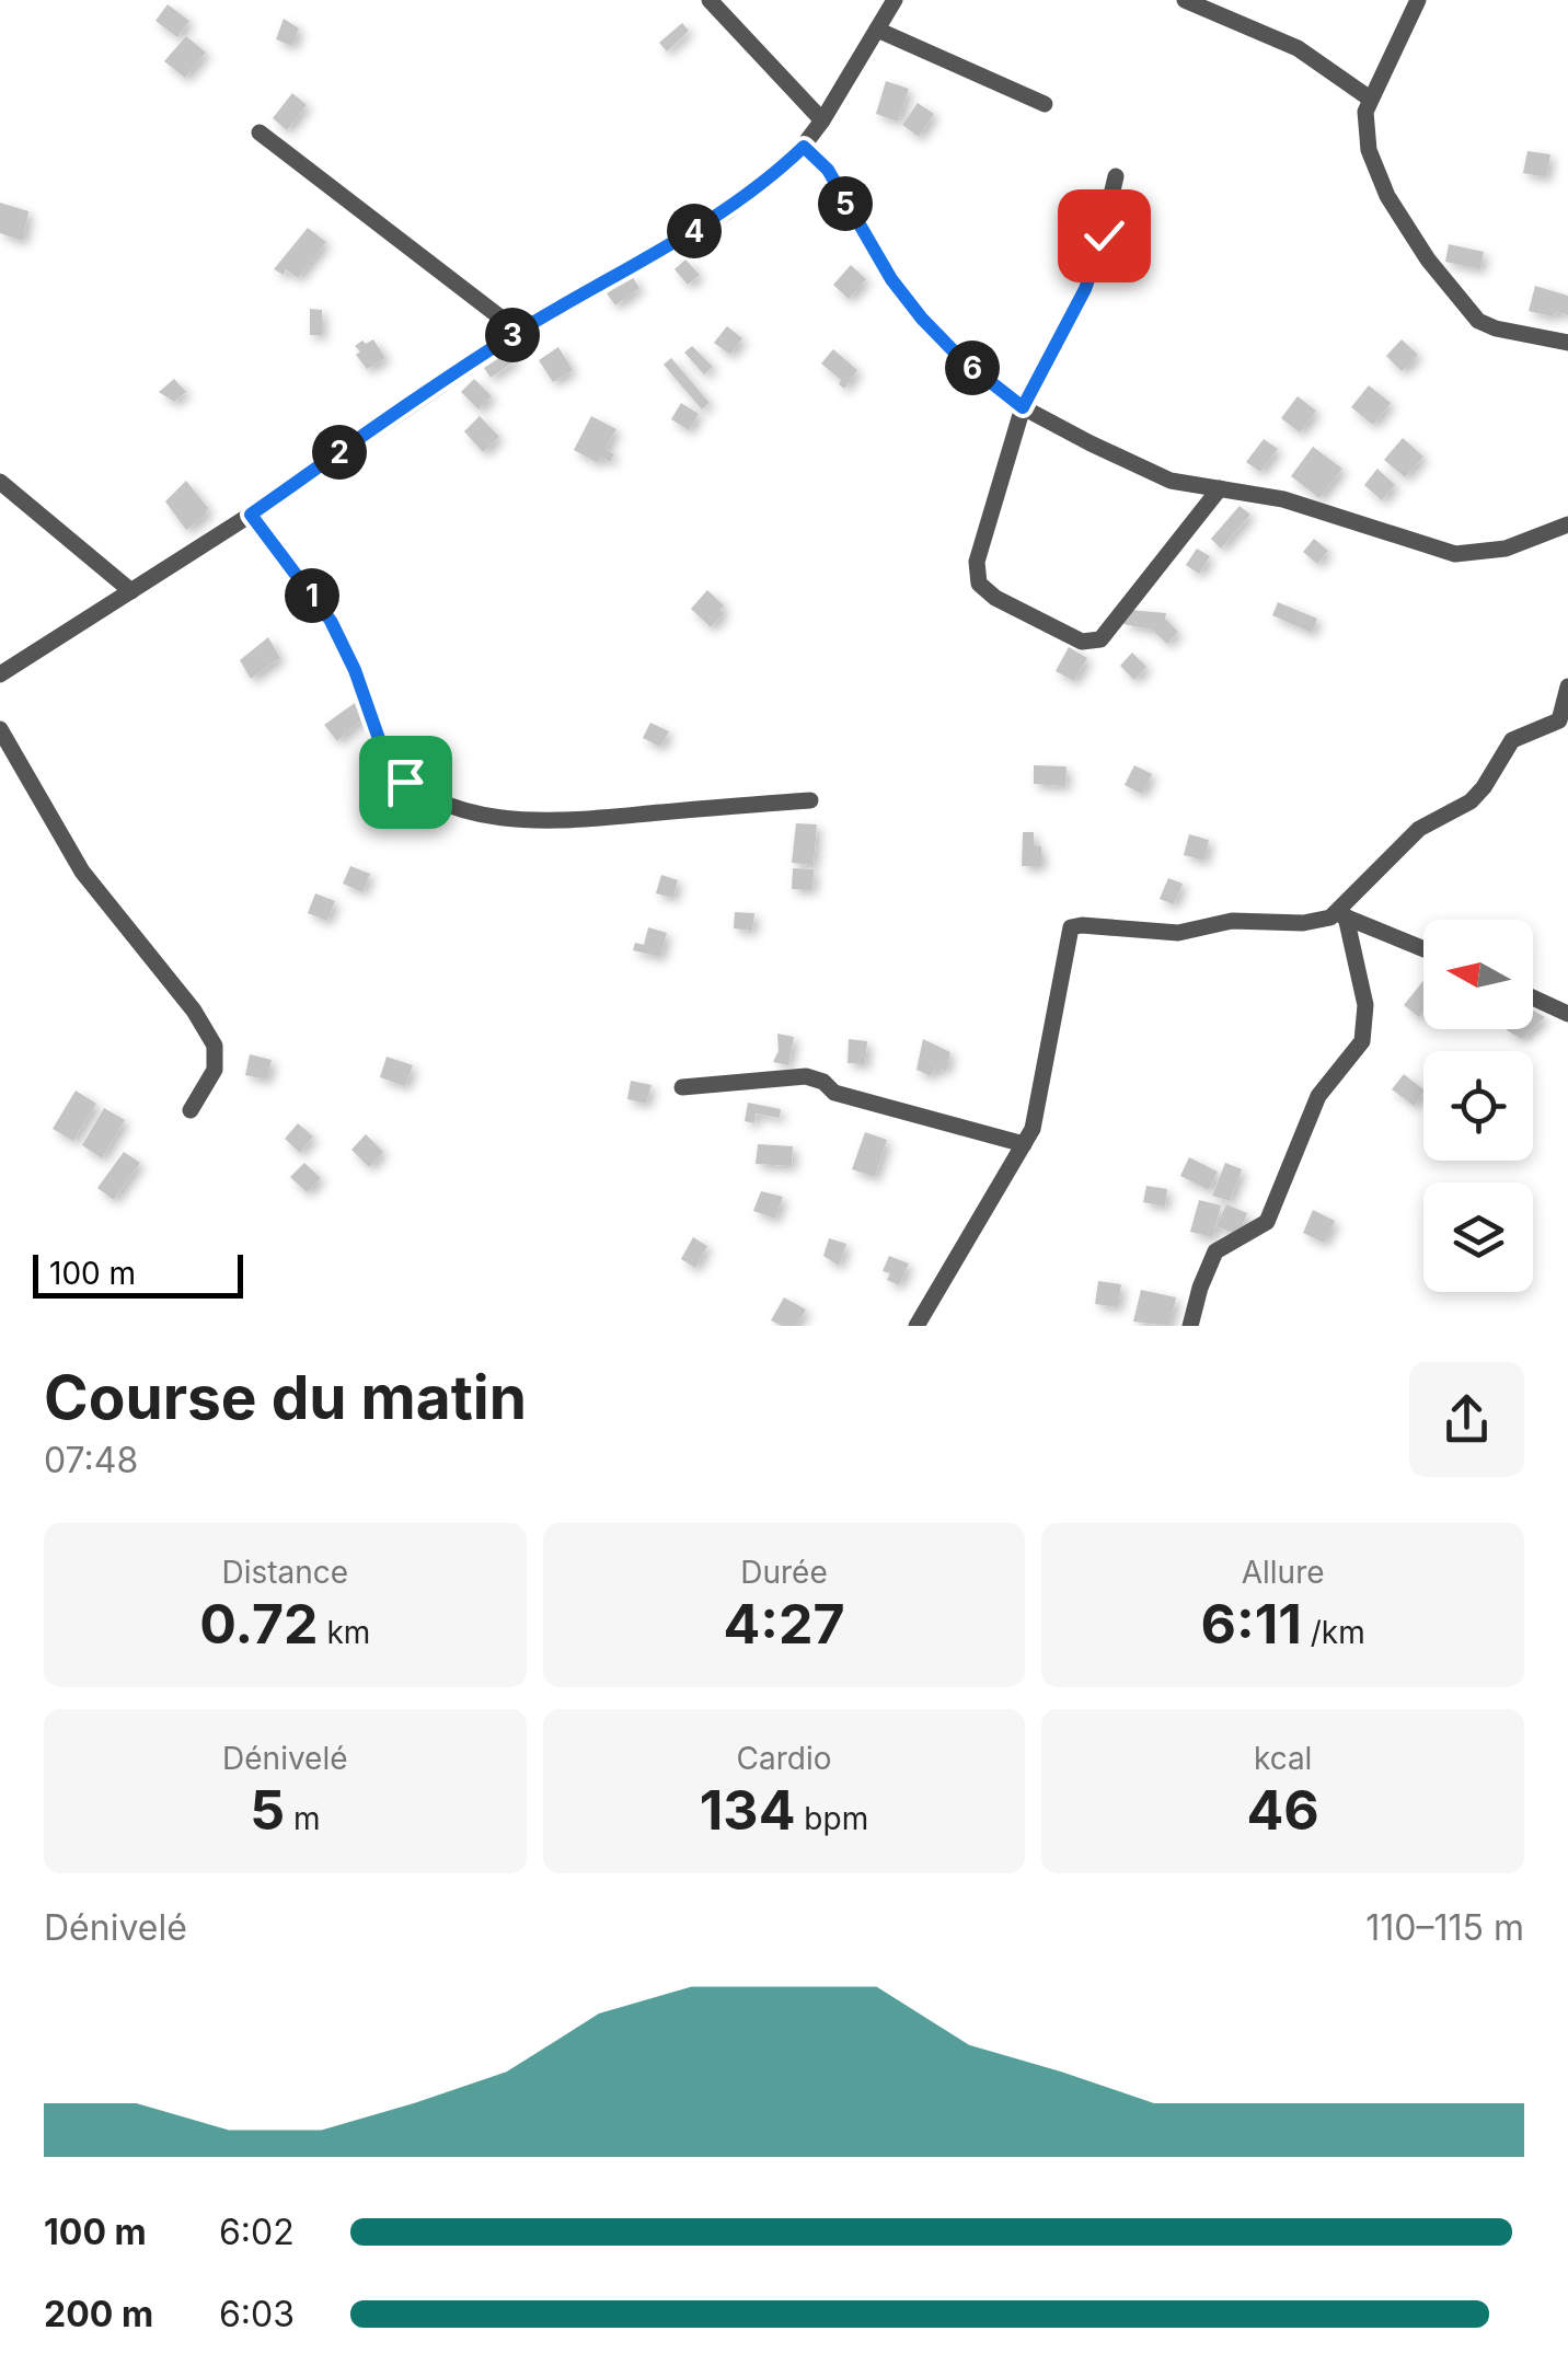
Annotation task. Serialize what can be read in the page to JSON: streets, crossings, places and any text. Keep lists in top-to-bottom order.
{
  "scale_bar": "100 m",
  "north": "left",
  "page": {
    "pins": [
      "5",
      "4",
      "3",
      "6",
      "2",
      "1"
    ],
    "scale": "100 m",
    "heading": ["Course du matin", "07:48"],
    "stats": [
      ["Distance", "0.72 km"],
      ["Durée", "4:27"],
      ["Allure", "6:11 /km"],
      ["Dénivelé", "5 m"],
      ["Cardio", "134 bpm"],
      ["kcal", "46"]
    ],
    "chart": ["Dénivelé", "110–115 m"],
    "list": [
      {
        "name": "100 m",
        "note": "6:02"
      },
      {
        "name": "200 m",
        "note": "6:03"
      }
    ]
  }
}
